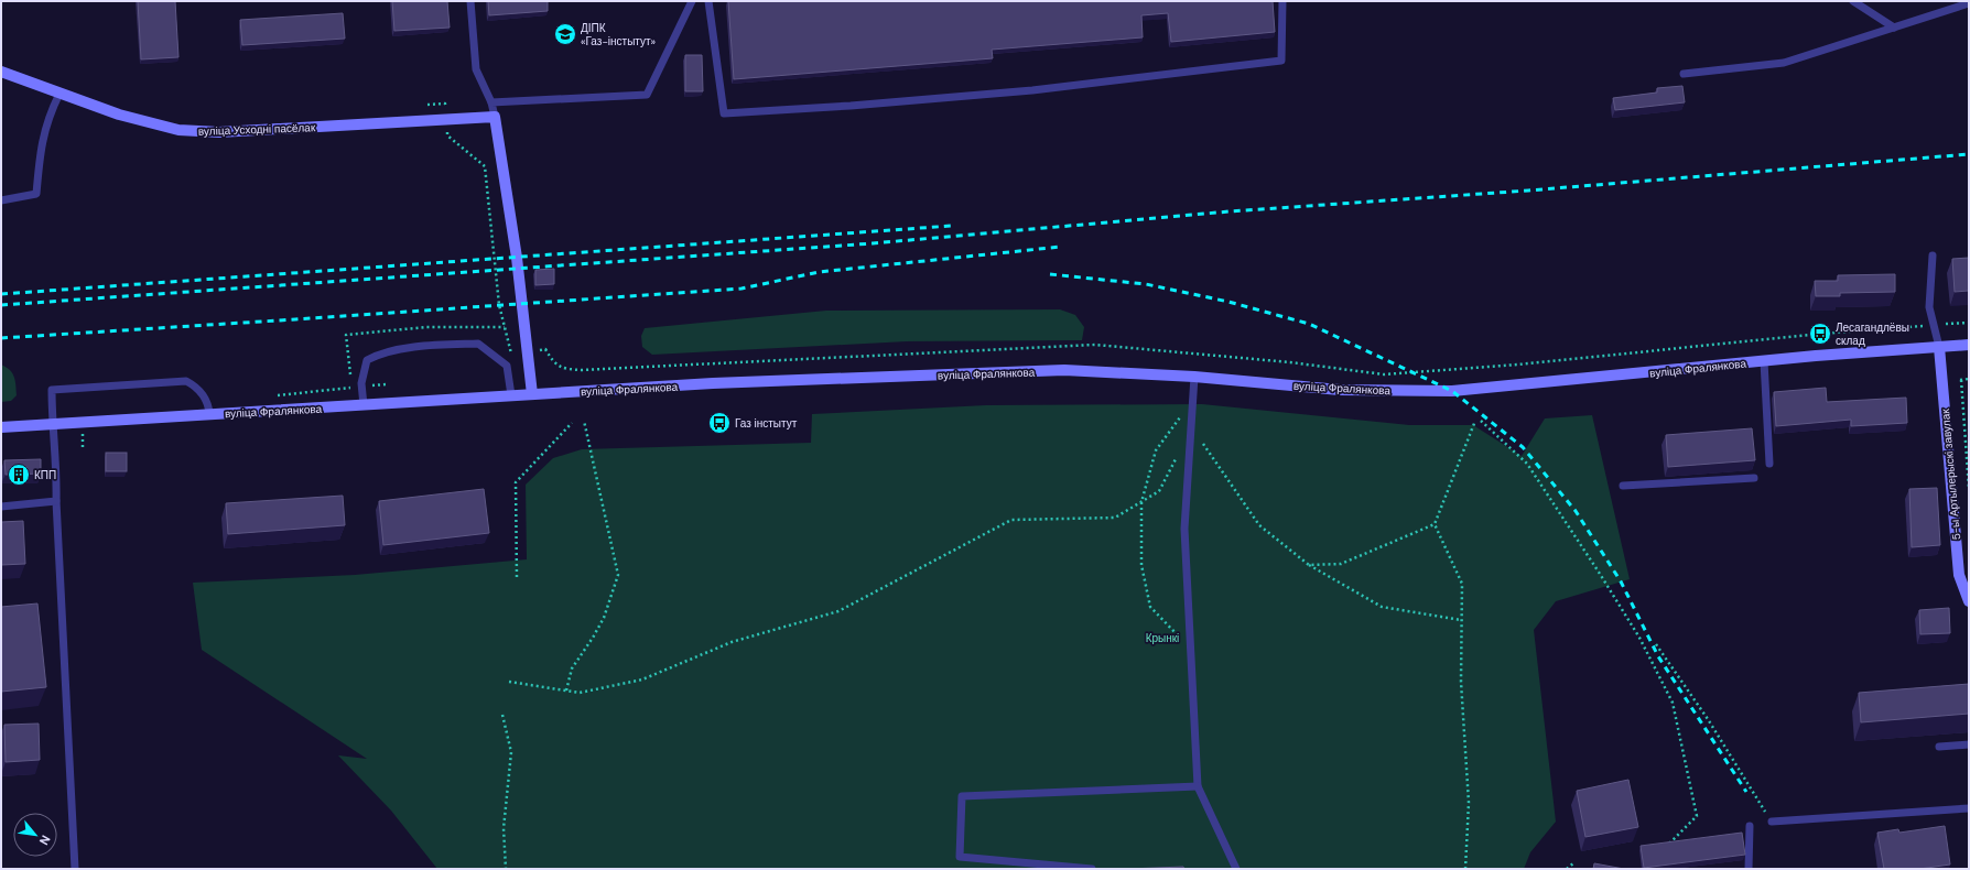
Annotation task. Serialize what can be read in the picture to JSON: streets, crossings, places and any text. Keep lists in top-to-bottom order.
{
  "streets": {
    "main road": ["вуліца Усходні пасёлак", "вуліца Фралянкова", "5-ы Артылерыскі завулак"]
  },
  "crossings": [
    ["вуліца Фралянкова", "5-ы Артылерыскі завулак"]
  ],
  "parks": ["Крынкі"],
  "places": {
    "school or university": ["ДІПК «Газ-інстытут»"],
    "bus stop": ["Лесагандлёвы склад", "Газ інстытут"],
    "building": ["КПП"]
  },
  "north": "bottom right"
}
